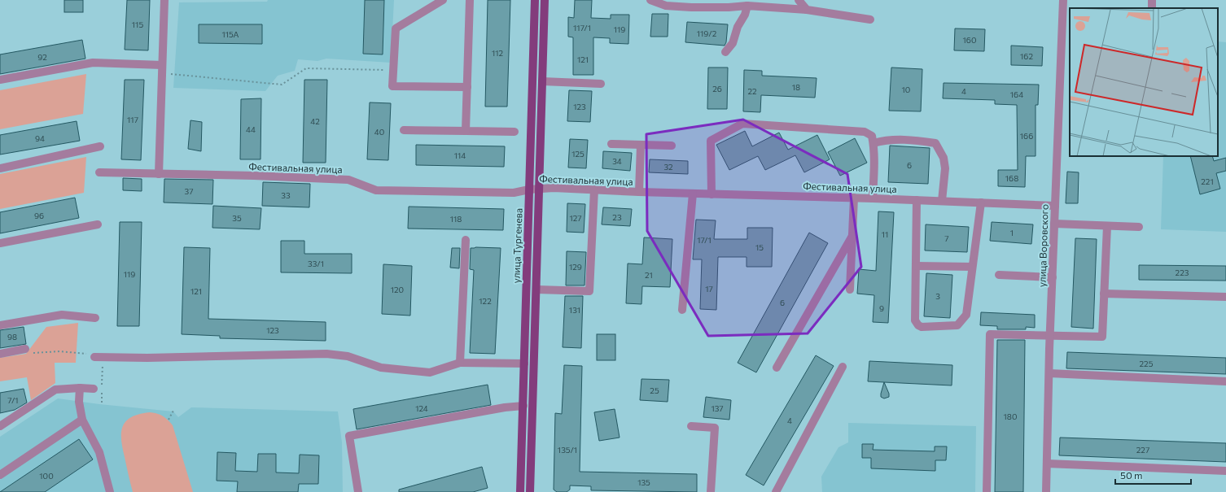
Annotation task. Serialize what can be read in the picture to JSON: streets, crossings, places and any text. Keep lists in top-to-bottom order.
{
  "streets": {
    "main road": ["улица Тургенева"],
    "street": ["Фестивальная улица", "улица Воровского"]
  },
  "crossings": [
    ["Фестивальная улица", "улица Тургенева"],
    ["Фестивальная улица", "улица Воровского"]
  ],
  "house_numbers": [
    "115",
    "117/1",
    "119",
    "119/2",
    "115А",
    "160",
    "112",
    "162",
    "92",
    "121",
    "18",
    "26",
    "10",
    "22",
    "4",
    "164",
    "123",
    "117",
    "42",
    "44",
    "40",
    "166",
    "94",
    "125",
    "114",
    "34",
    "6",
    "32",
    "168",
    "221",
    "37",
    "33",
    "96",
    "23",
    "35",
    "127",
    "118",
    "1",
    "11",
    "7",
    "17/1",
    "15",
    "33/1",
    "129",
    "223",
    "119",
    "21",
    "17",
    "120",
    "121",
    "3",
    "122",
    "6",
    "9",
    "131",
    "123",
    "98",
    "225",
    "25",
    "7/1",
    "124",
    "137",
    "180",
    "4",
    "135/1",
    "227",
    "100",
    "135"
  ],
  "scale_bar": "50 m"
}
